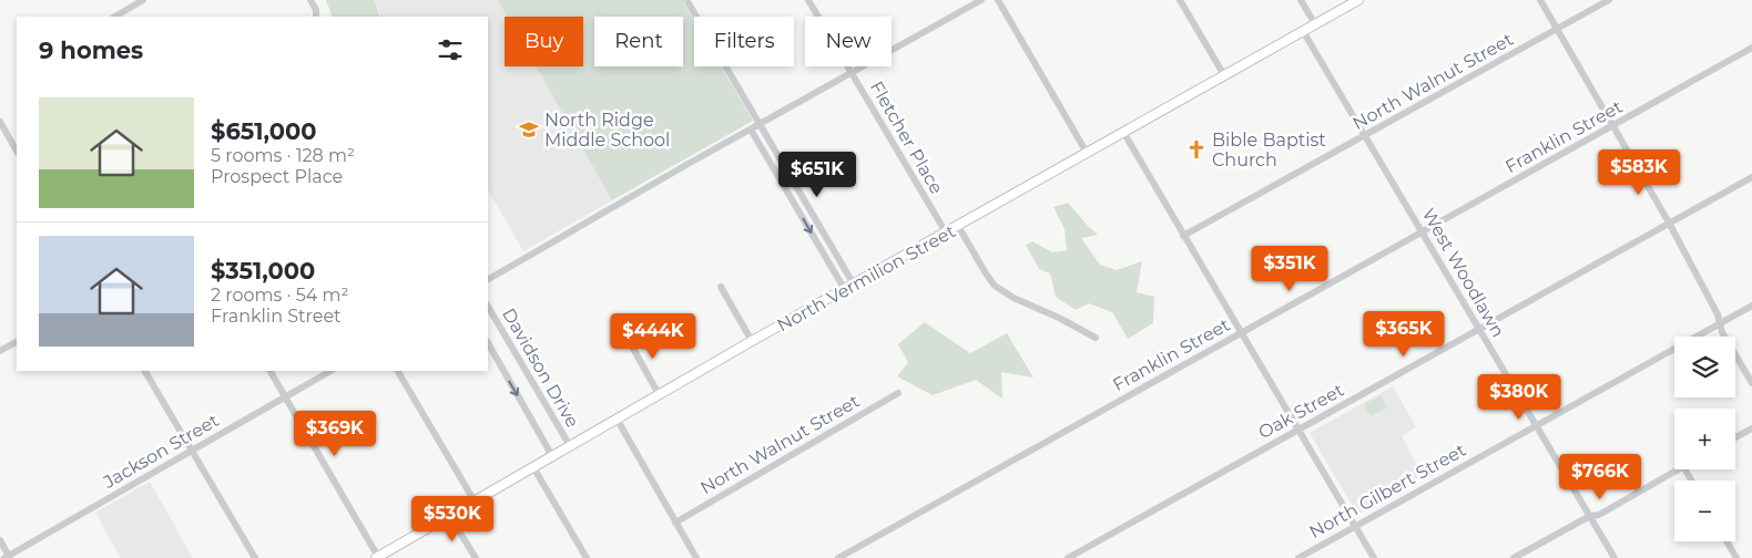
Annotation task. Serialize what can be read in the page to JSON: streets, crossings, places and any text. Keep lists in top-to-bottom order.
{
  "streets": {
    "main road": ["North Vermilion Street"],
    "street": [
      "North Walnut Street",
      "Franklin Street",
      "Fletcher Place",
      "West Woodlawn",
      "Davidson Drive",
      "Oak Street",
      "Jackson Street",
      "North Gilbert Street"
    ]
  },
  "crossings": [
    ["North Walnut Street", "West Woodlawn"],
    ["Franklin Street", "West Woodlawn"],
    ["Fletcher Place", "North Vermilion Street"],
    ["West Woodlawn", "North Vermilion Street"],
    ["West Woodlawn", "Oak Street"],
    ["West Woodlawn", "North Gilbert Street"],
    ["North Vermilion Street", "Davidson Drive"]
  ],
  "places": {
    "school or university": ["North Ridge Middle School"],
    "church": ["Bible Baptist Church"]
  },
  "page": {
    "chip": [
      "Buy",
      "Rent",
      "Filters",
      "New"
    ],
    "heading": "9 homes",
    "list": [
      {
        "name": "$651,000",
        "note": "5 rooms · 128 m² · Prospect Place"
      },
      {
        "name": "$351,000",
        "note": "2 rooms · 54 m² · Franklin Street"
      }
    ],
    "price": [
      "$583K",
      "$651K",
      "$351K",
      "$365K",
      "$444K",
      "$380K",
      "$369K",
      "$766K",
      "$530K"
    ],
    "map_buttons": ["+", "−"]
  }
}
